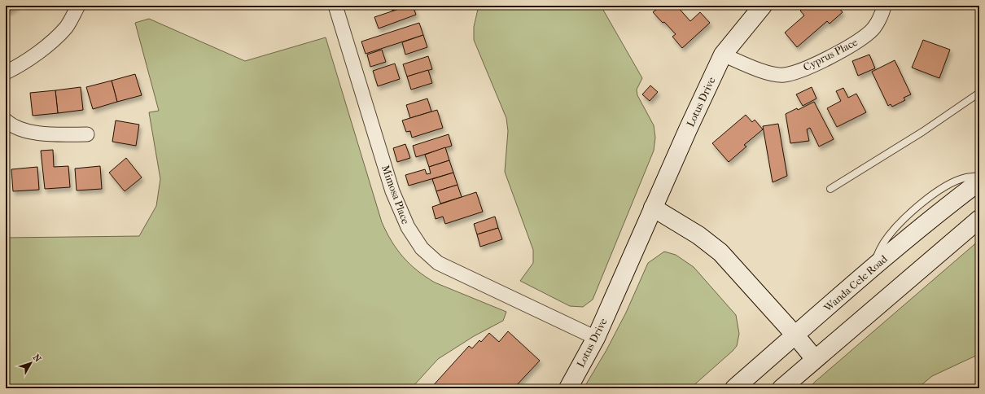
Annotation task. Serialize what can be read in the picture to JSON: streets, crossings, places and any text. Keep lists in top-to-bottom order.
{
  "streets": {
    "street": [
      "Cyprus Place",
      "Lotus Drive",
      "Mimosa Place",
      "Wanda Cele Road"
    ]
  },
  "crossings": [
    ["Cyprus Place", "Lotus Drive"],
    ["Lotus Drive", "Mimosa Place"]
  ],
  "north": "top right"
}
